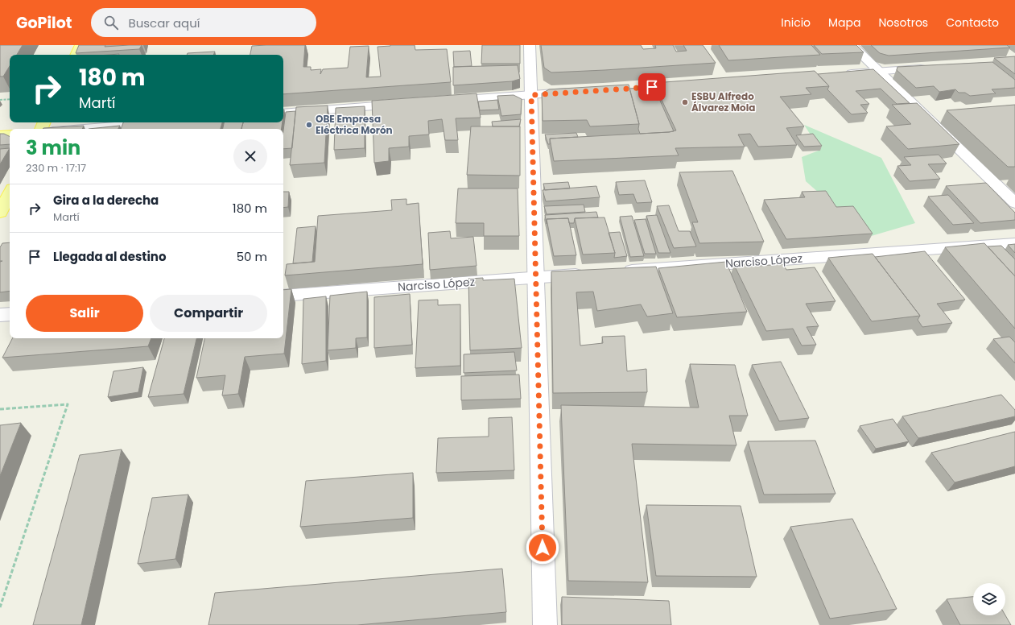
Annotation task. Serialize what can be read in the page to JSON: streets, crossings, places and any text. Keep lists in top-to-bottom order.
{
  "streets": {
    "main road": ["Narciso López"]
  },
  "places": ["ESBU Alfredo Álvarez Mola", "OBE Empresa Eléctrica Morón"],
  "page": {
    "header": "GoPilot",
    "search": "Buscar aquí",
    "nav": [
      "Inicio",
      "Mapa",
      "Nosotros",
      "Contacto"
    ],
    "turn": ["180 m", "Martí"],
    "heading": ["3 min", "230 m · 17:17"],
    "list": [
      {
        "name": "Gira a la derecha",
        "note": "Martí",
        "value": "180 m"
      },
      {
        "name": "Llegada al destino",
        "value": "50 m"
      }
    ],
    "buttons": ["Salir", "Compartir"]
  }
}
